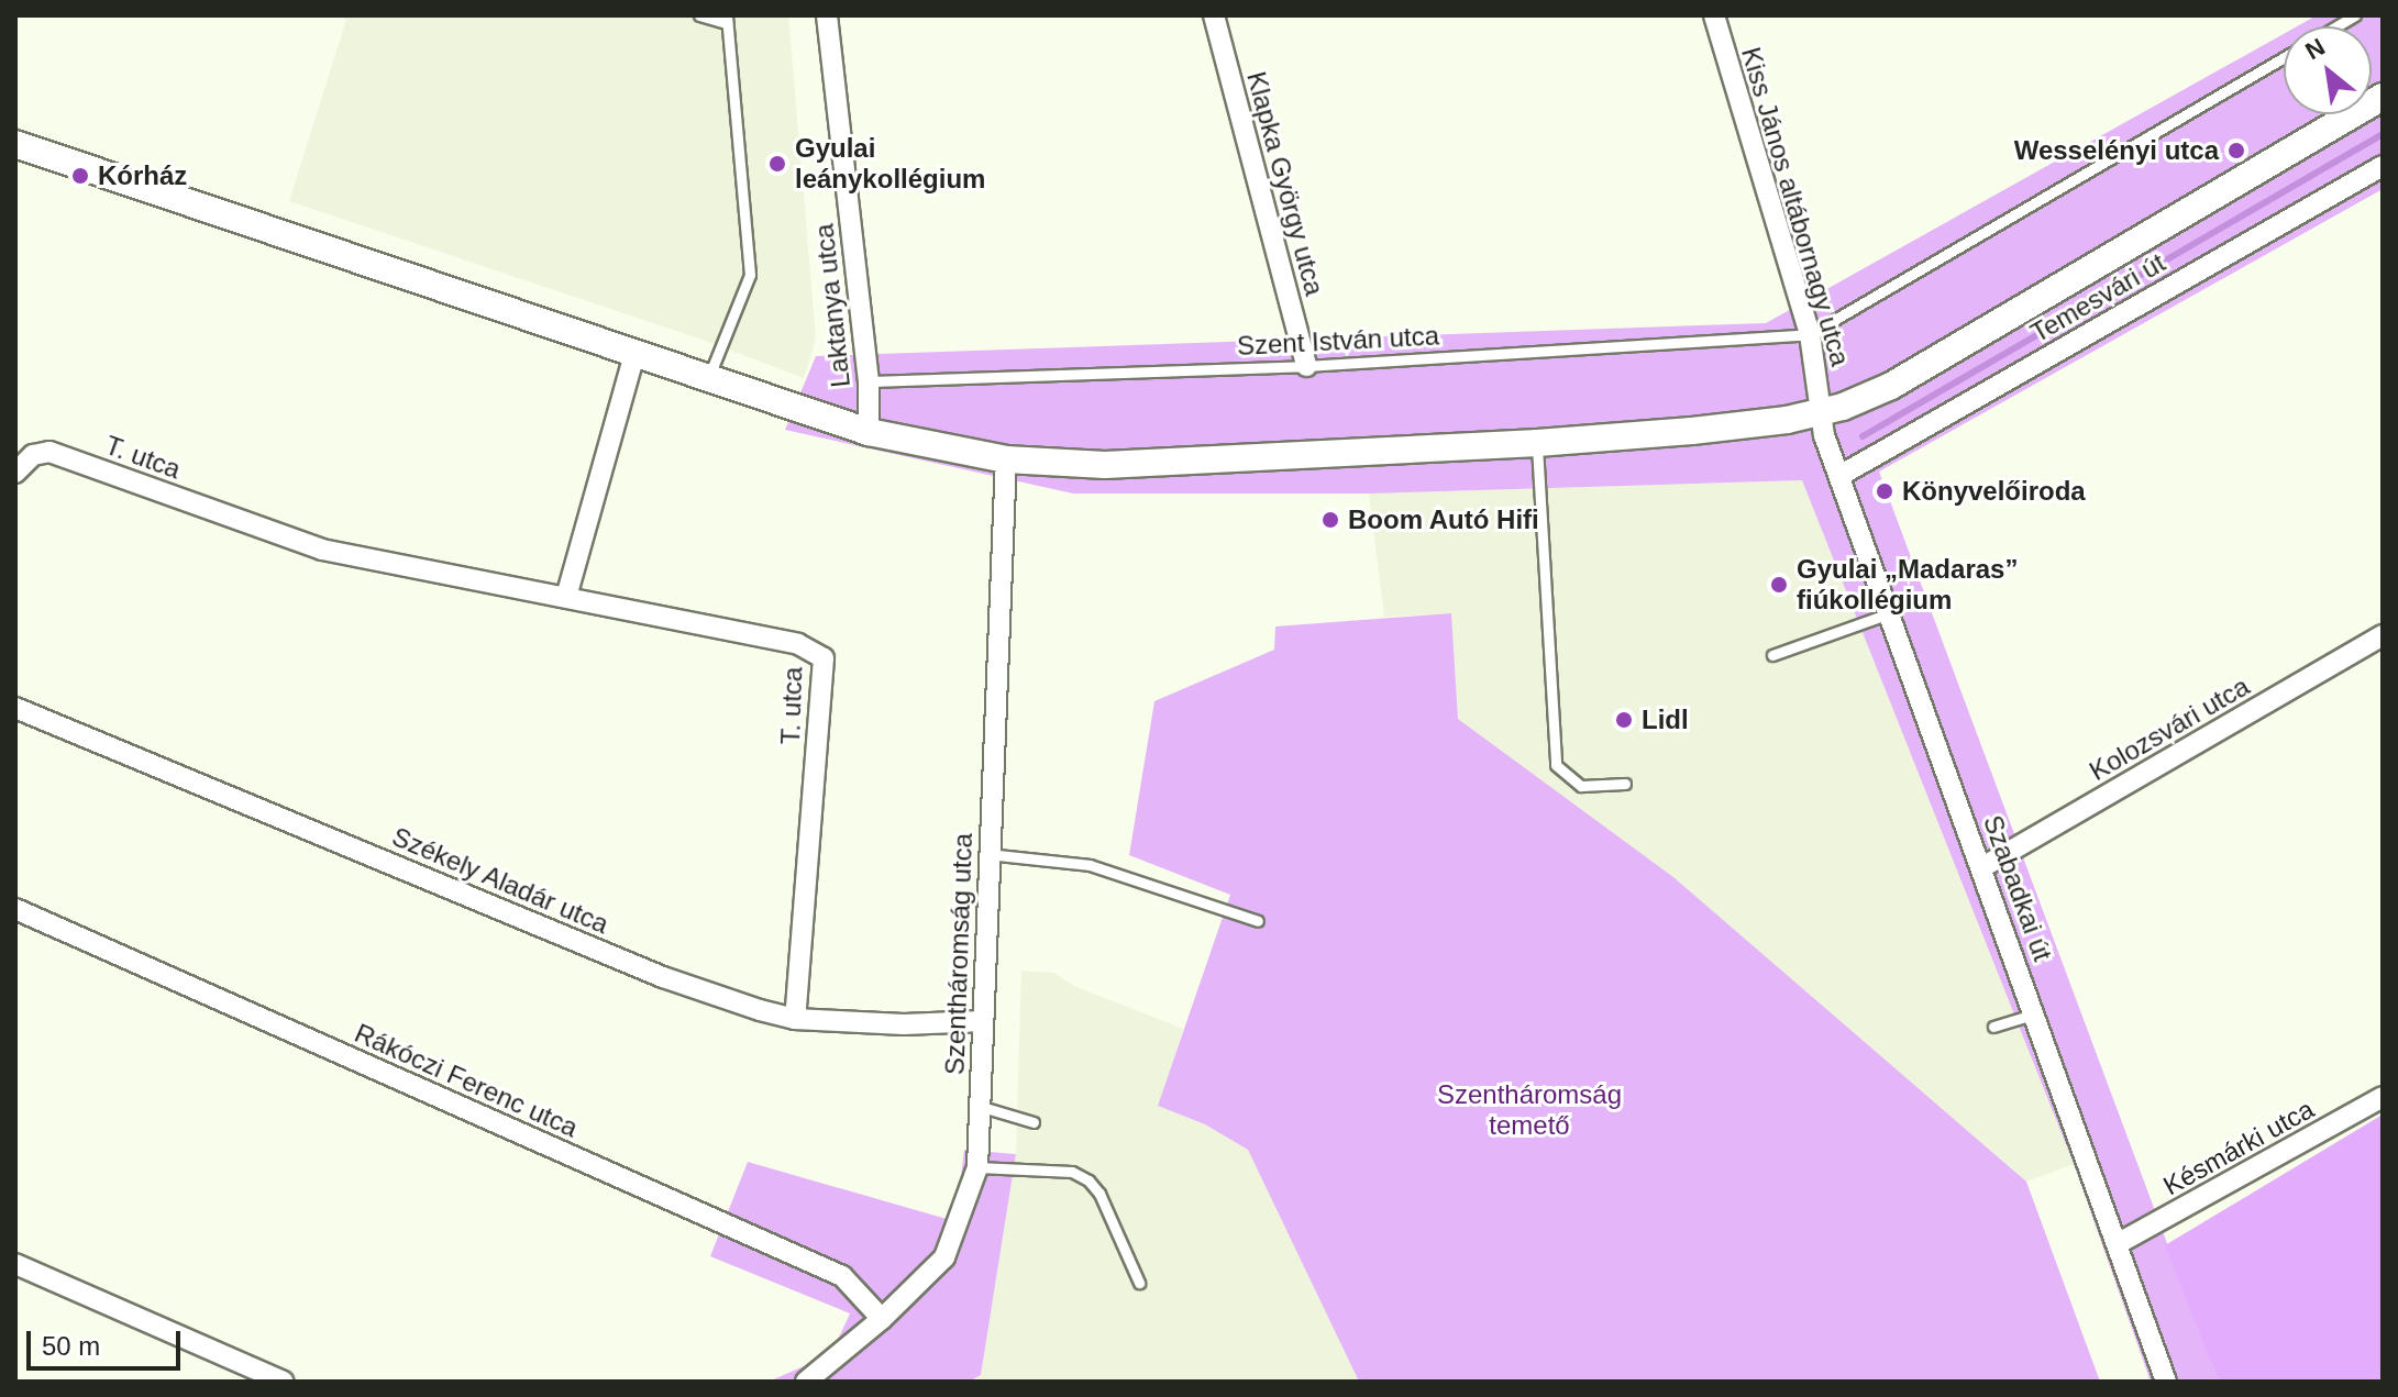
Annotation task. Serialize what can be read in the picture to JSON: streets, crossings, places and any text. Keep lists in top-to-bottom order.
{
  "streets": {
    "street": [
      "Klapka György utca",
      "Kiss János altábornagy utca",
      "Temesvári út",
      "Laktanya utca",
      "T. utca",
      "Kolozsvári utca",
      "Székely Aladár utca",
      "Szabadkai út",
      "Szentháromság utca",
      "Rákóczi Ferenc utca",
      "Késmárki utca"
    ],
    "lane": ["Szent István utca"]
  },
  "crossings": [
    ["Klapka György utca", "Szent István utca"],
    ["Kiss János altábornagy utca", "Szent István utca"],
    ["Kiss János altábornagy utca", "Szabadkai út"],
    ["Temesvári út", "Szabadkai út"],
    ["Laktanya utca", "Szent István utca"],
    ["T. utca", "Székely Aladár utca"],
    ["Kolozsvári utca", "Szabadkai út"],
    ["Székely Aladár utca", "Szentháromság utca"],
    ["Szabadkai út", "Késmárki utca"],
    ["Szentháromság utca", "Rákóczi Ferenc utca"]
  ],
  "parks": ["Szentháromság temető"],
  "places": [
    "Wesselényi utca",
    "Gyulai leánykollégium",
    "Kórház",
    "Könyvelőiroda",
    "Boom Autó Hifi",
    "Gyulai „Madaras” fiúkollégium",
    "Lidl"
  ],
  "scale_bar": "50 m",
  "north": "top left"
}
